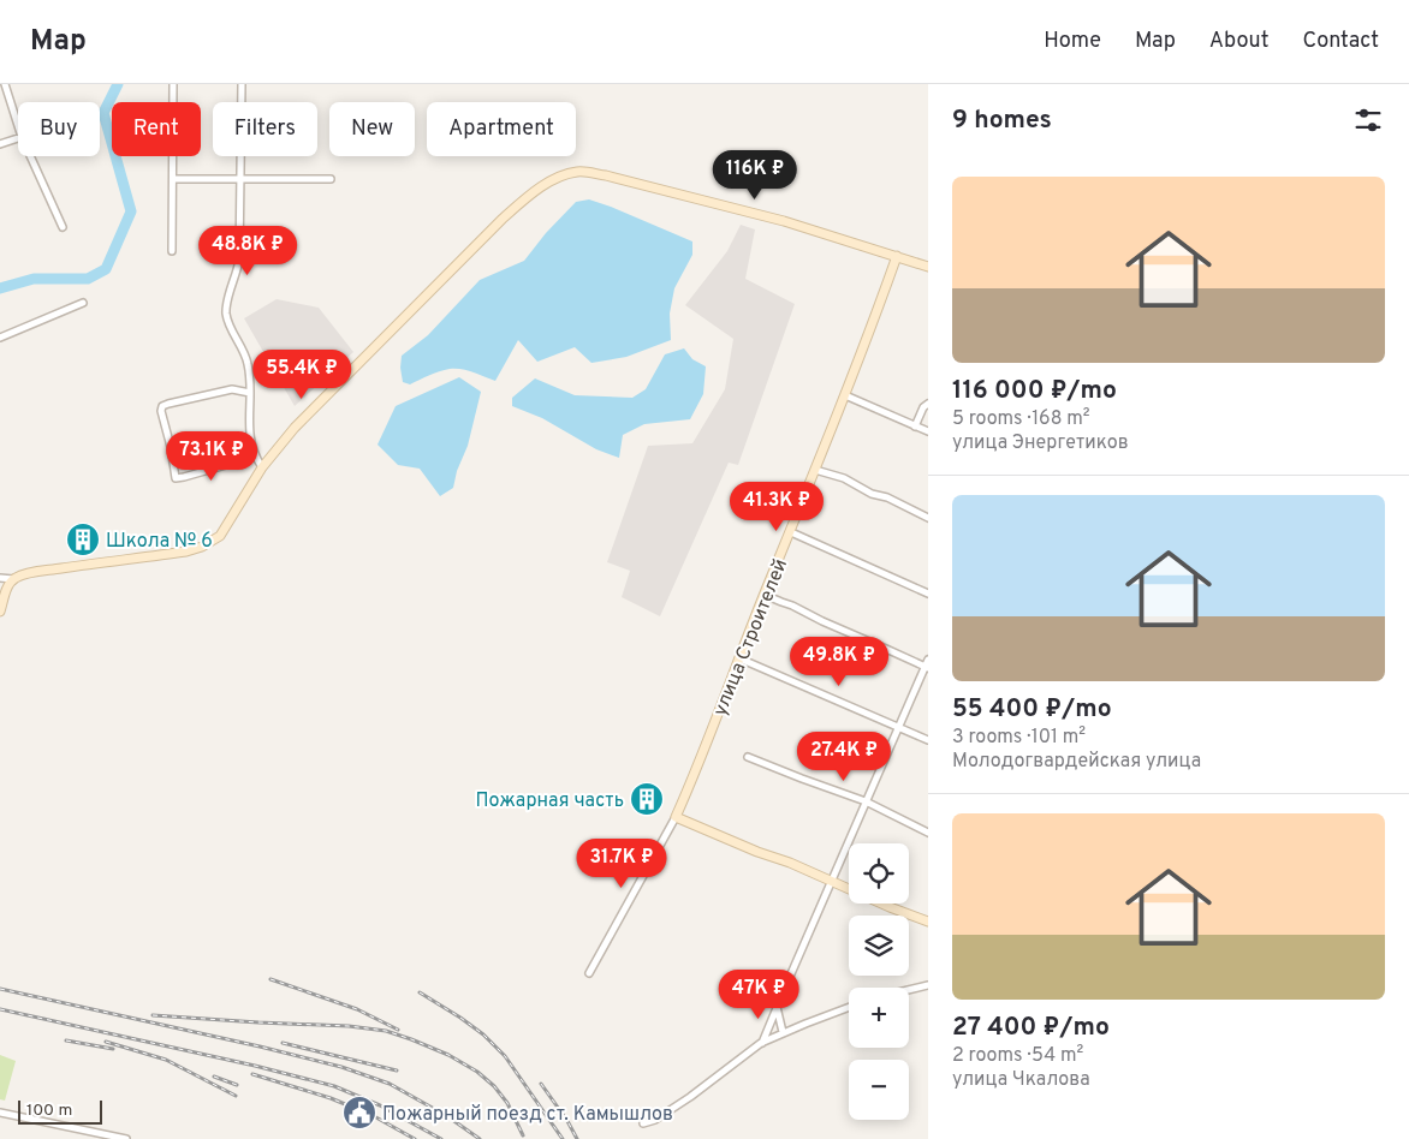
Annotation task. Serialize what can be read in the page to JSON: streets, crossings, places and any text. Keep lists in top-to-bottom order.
{
  "streets": {
    "street": ["улица Строителей"]
  },
  "places": {
    "building": ["Школа № 6", "Пожарная часть"],
    "public building": ["Пожарный поезд ст. Камышлов"]
  },
  "scale_bar": "100 m",
  "page": {
    "header": "Map",
    "nav": [
      "Home",
      "Map",
      "About",
      "Contact"
    ],
    "heading": "9 homes",
    "chip": [
      "Buy",
      "Rent",
      "Filters",
      "New",
      "Apartment"
    ],
    "price": [
      "116K ₽",
      "48.8K ₽",
      "55.4K ₽",
      "73.1K ₽",
      "41.3K ₽",
      "49.8K ₽",
      "27.4K ₽",
      "31.7K ₽",
      "47K ₽"
    ],
    "list": [
      {
        "name": "116 000 ₽/mo",
        "note": "5 rooms · 168 m² · улица Энергетиков"
      },
      {
        "name": "55 400 ₽/mo",
        "note": "3 rooms · 101 m² · Молодогвардейская улица"
      },
      {
        "name": "27 400 ₽/mo",
        "note": "2 rooms · 54 m² · улица Чкалова"
      }
    ],
    "map_buttons": ["+", "−"],
    "scale": "100 m"
  }
}
